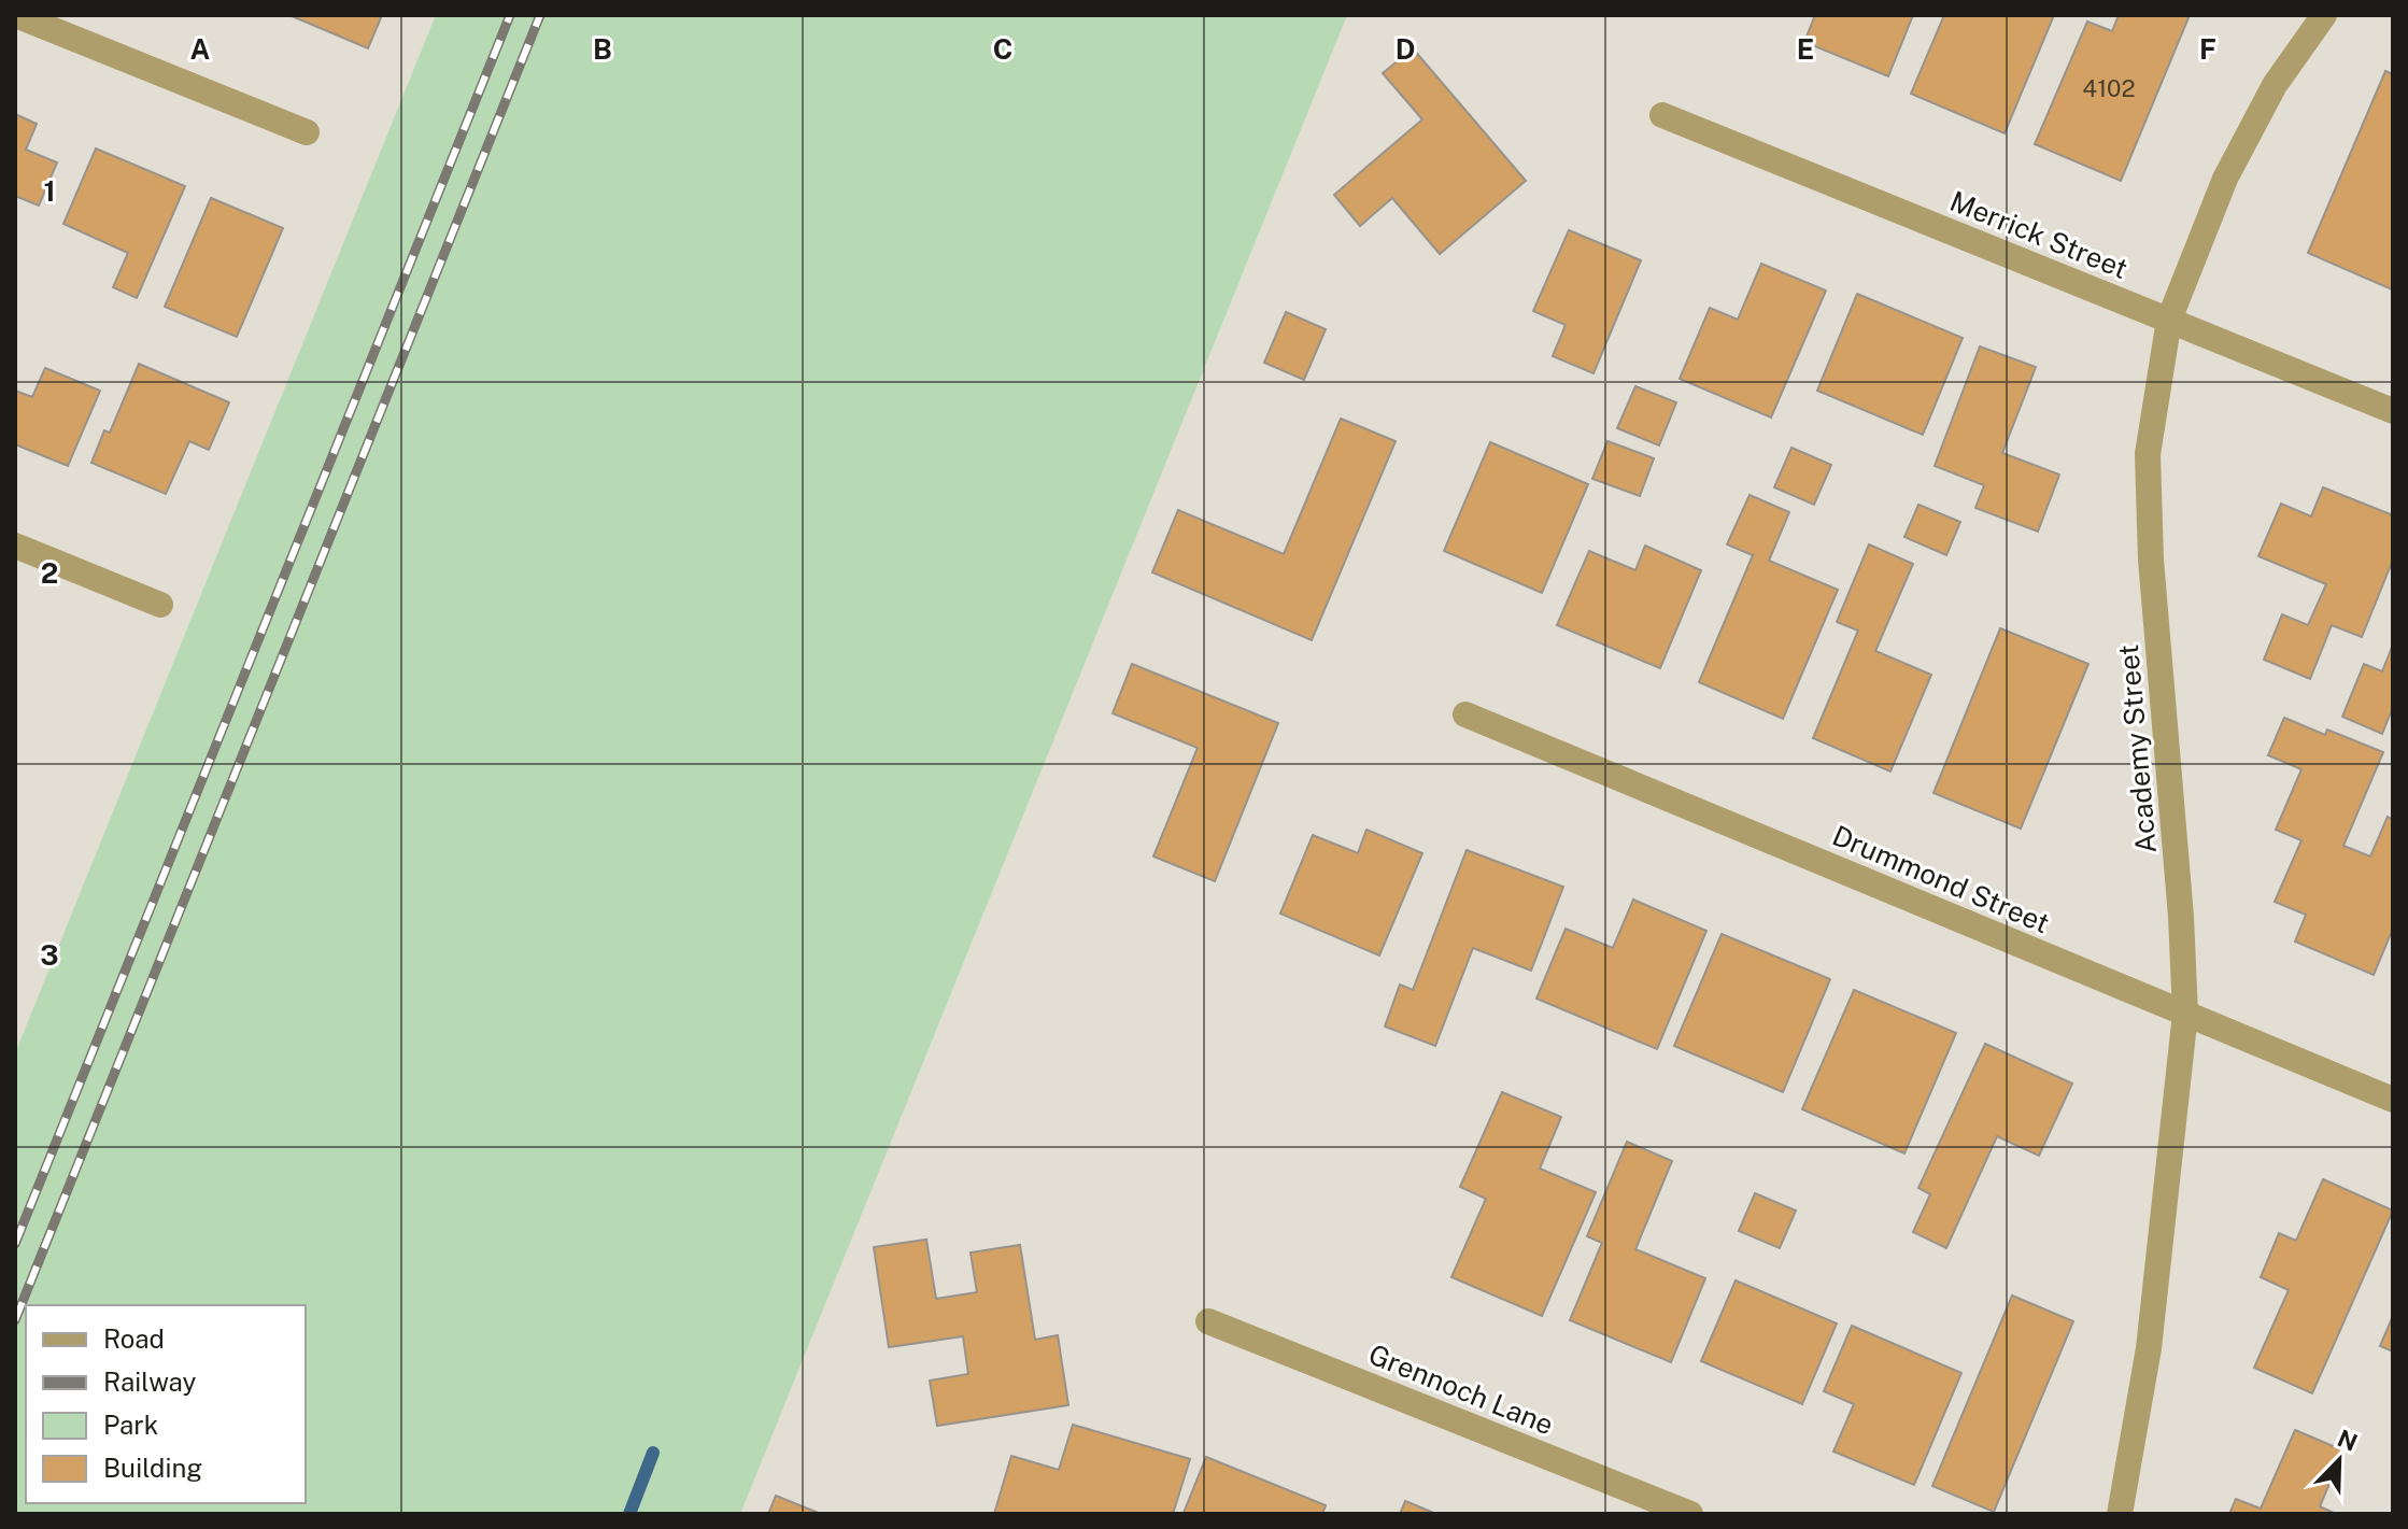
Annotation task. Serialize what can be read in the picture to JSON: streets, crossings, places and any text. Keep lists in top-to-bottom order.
{
  "streets": {
    "street": [
      "Merrick Street",
      "Academy Street",
      "Drummond Street",
      "Grennoch Lane"
    ]
  },
  "crossings": [
    ["Merrick Street", "Academy Street"],
    ["Academy Street", "Drummond Street"]
  ],
  "house_numbers": ["4102"],
  "legend": [
    "Road",
    "Railway",
    "Park",
    "Building"
  ],
  "north": "top right",
  "grid": {
    "columns": [
      "A",
      "B",
      "C",
      "D",
      "E",
      "F"
    ],
    "rows": ["1", "2", "3"]
  }
}
